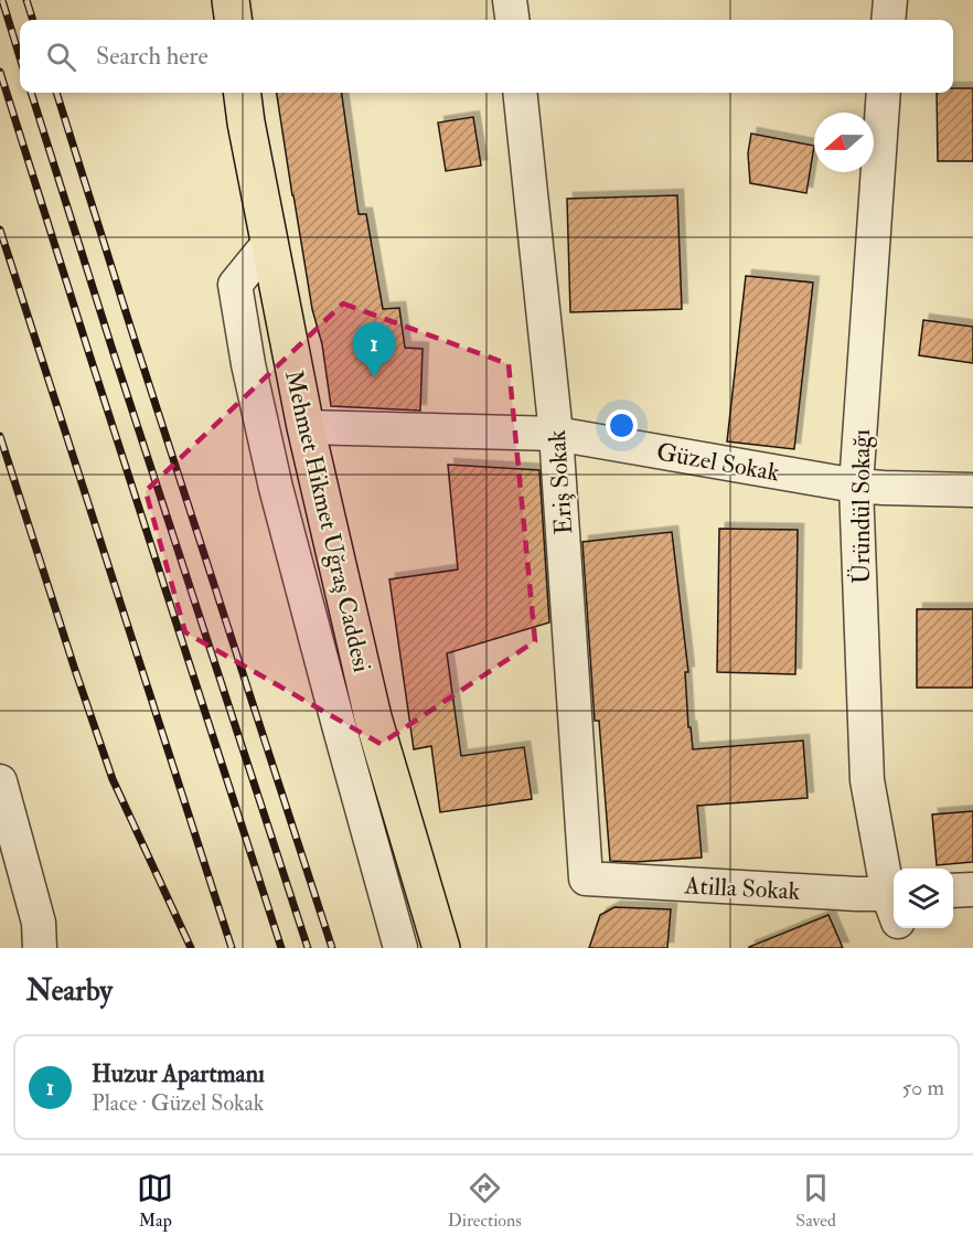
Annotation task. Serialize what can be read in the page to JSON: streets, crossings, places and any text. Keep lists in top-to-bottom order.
{
  "streets": {
    "main road": ["Mehmet Hikmet Uğraş Caddesi"],
    "street": [
      "Güzel Sokak",
      "Eriş Sokak",
      "Üründül Sokağı",
      "Atilla Sokak"
    ]
  },
  "crossings": [
    ["Güzel Sokak", "Eriş Sokak"],
    ["Güzel Sokak", "Üründül Sokağı"],
    ["Güzel Sokak", "Mehmet Hikmet Uğraş Caddesi"],
    ["Eriş Sokak", "Atilla Sokak"]
  ],
  "north": "left",
  "page": {
    "search": "Search here",
    "pins": "1",
    "heading": "Nearby",
    "list": [
      {
        "mark": "1",
        "name": "Huzur Apartmanı",
        "note": "Place · Güzel Sokak",
        "value": "50 m"
      }
    ],
    "nav": ["Map", "Directions", "Saved"]
  }
}
